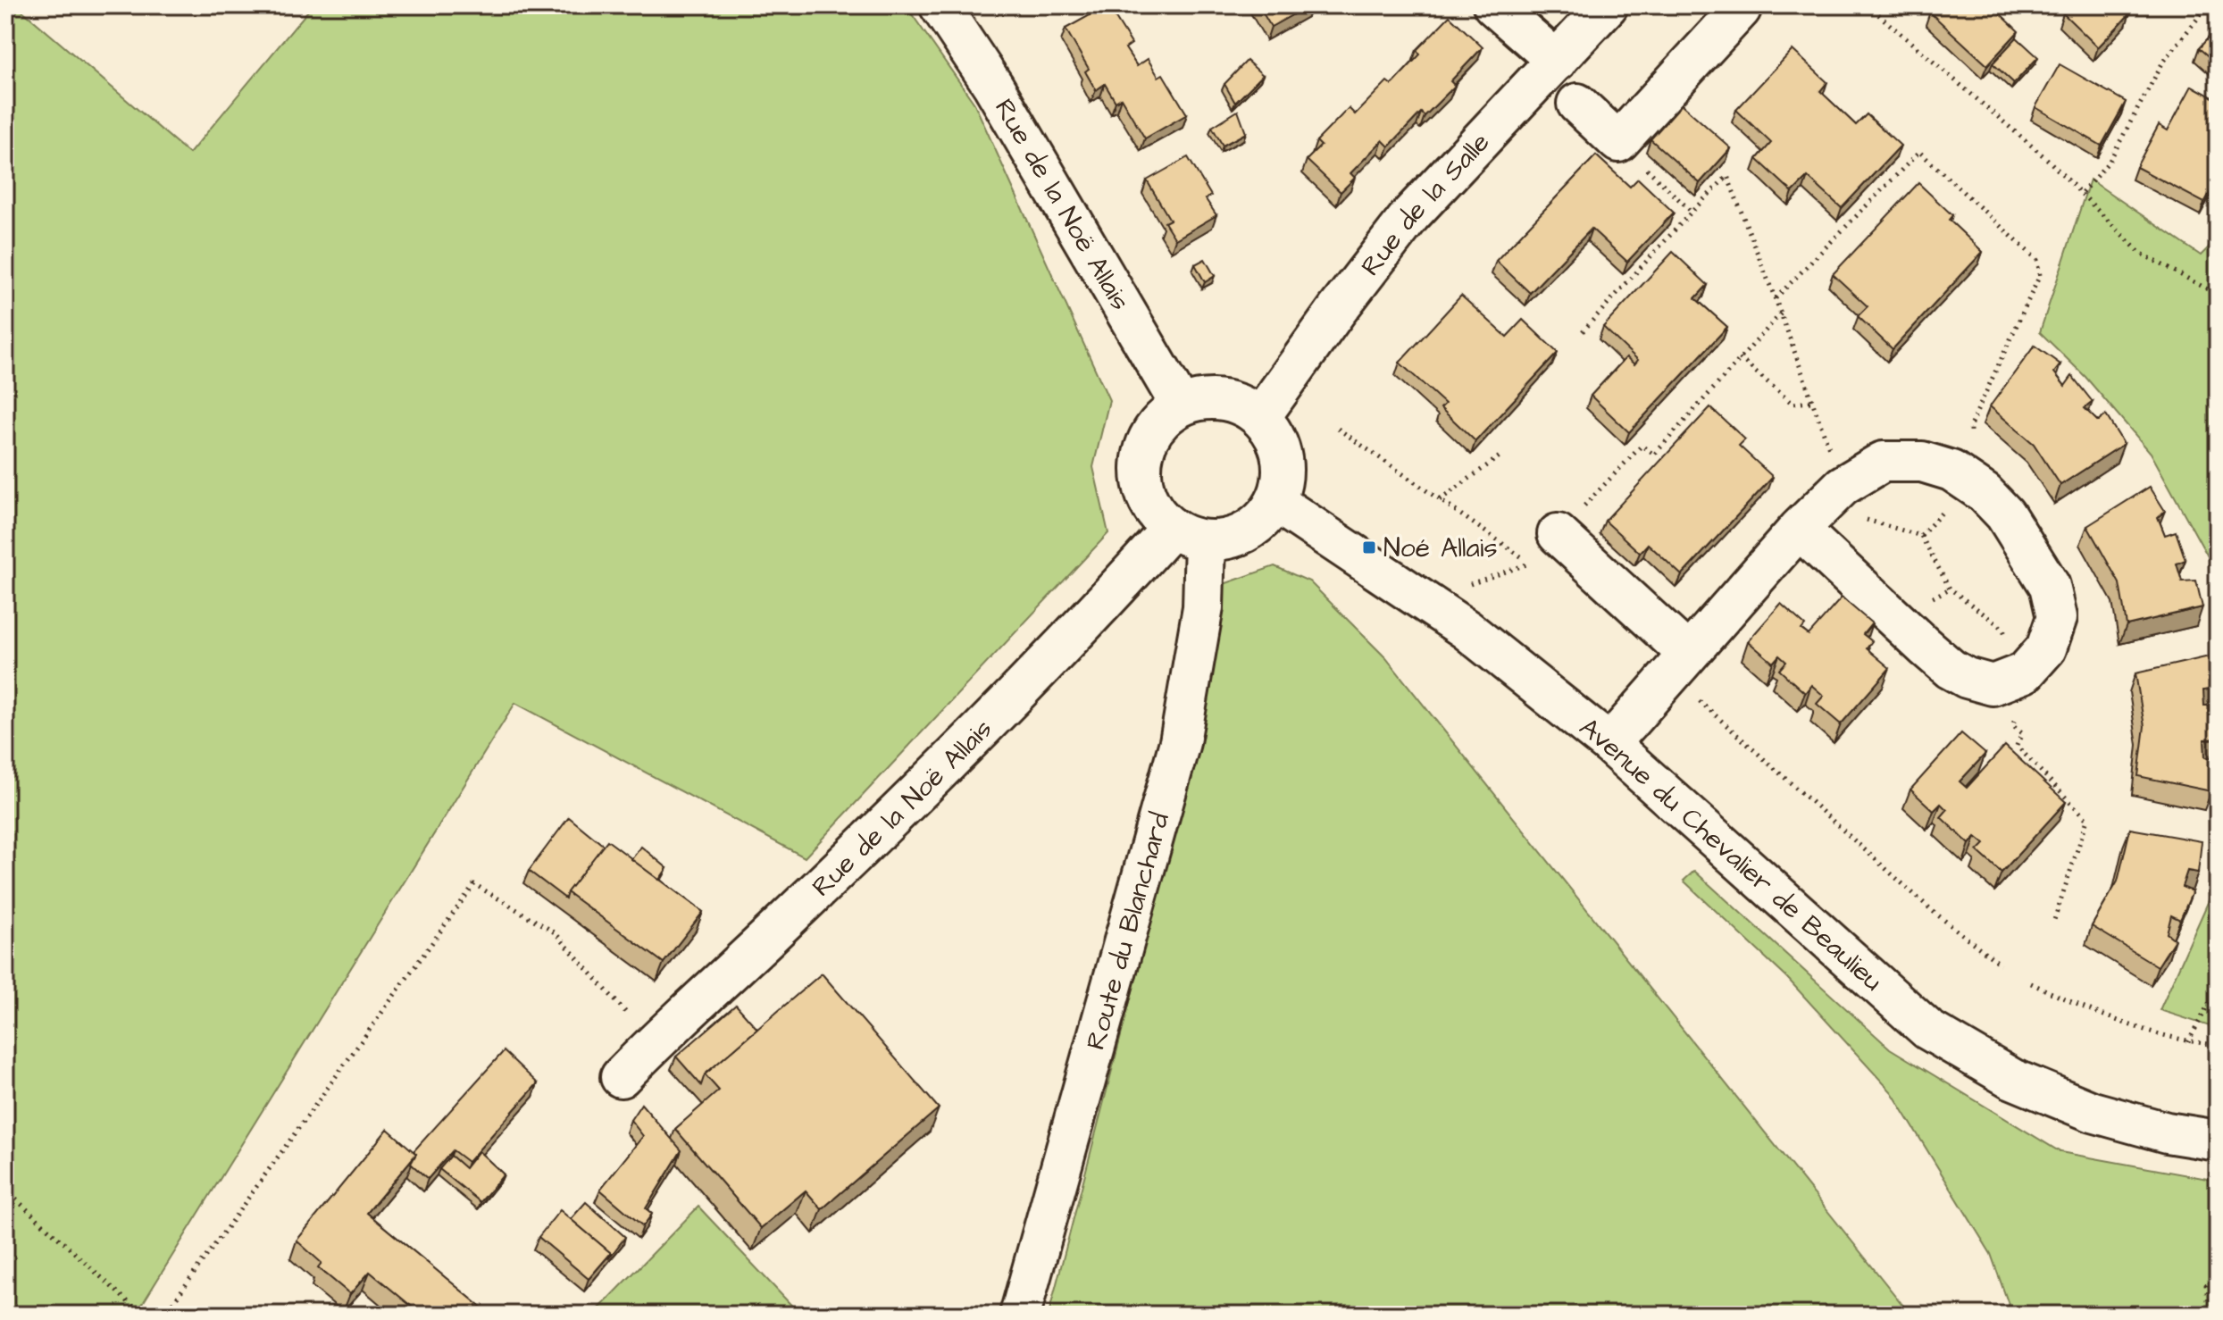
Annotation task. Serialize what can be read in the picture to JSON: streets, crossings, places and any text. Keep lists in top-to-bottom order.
{
  "streets": {
    "street": [
      "Rue de la Noë Allais",
      "Rue de la Salle",
      "Avenue du Chevalier de Beaulieu",
      "Route du Blanchard"
    ]
  },
  "crossings": [
    ["Rue de la Noë Allais", "Rue de la Salle"],
    ["Rue de la Noë Allais", "Avenue du Chevalier de Beaulieu"],
    ["Rue de la Noë Allais", "Route du Blanchard"],
    ["Rue de la Salle", "Avenue du Chevalier de Beaulieu"],
    ["Rue de la Salle", "Route du Blanchard"],
    ["Avenue du Chevalier de Beaulieu", "Route du Blanchard"]
  ],
  "places": {
    "transit": ["Noé Allais"]
  }
}
